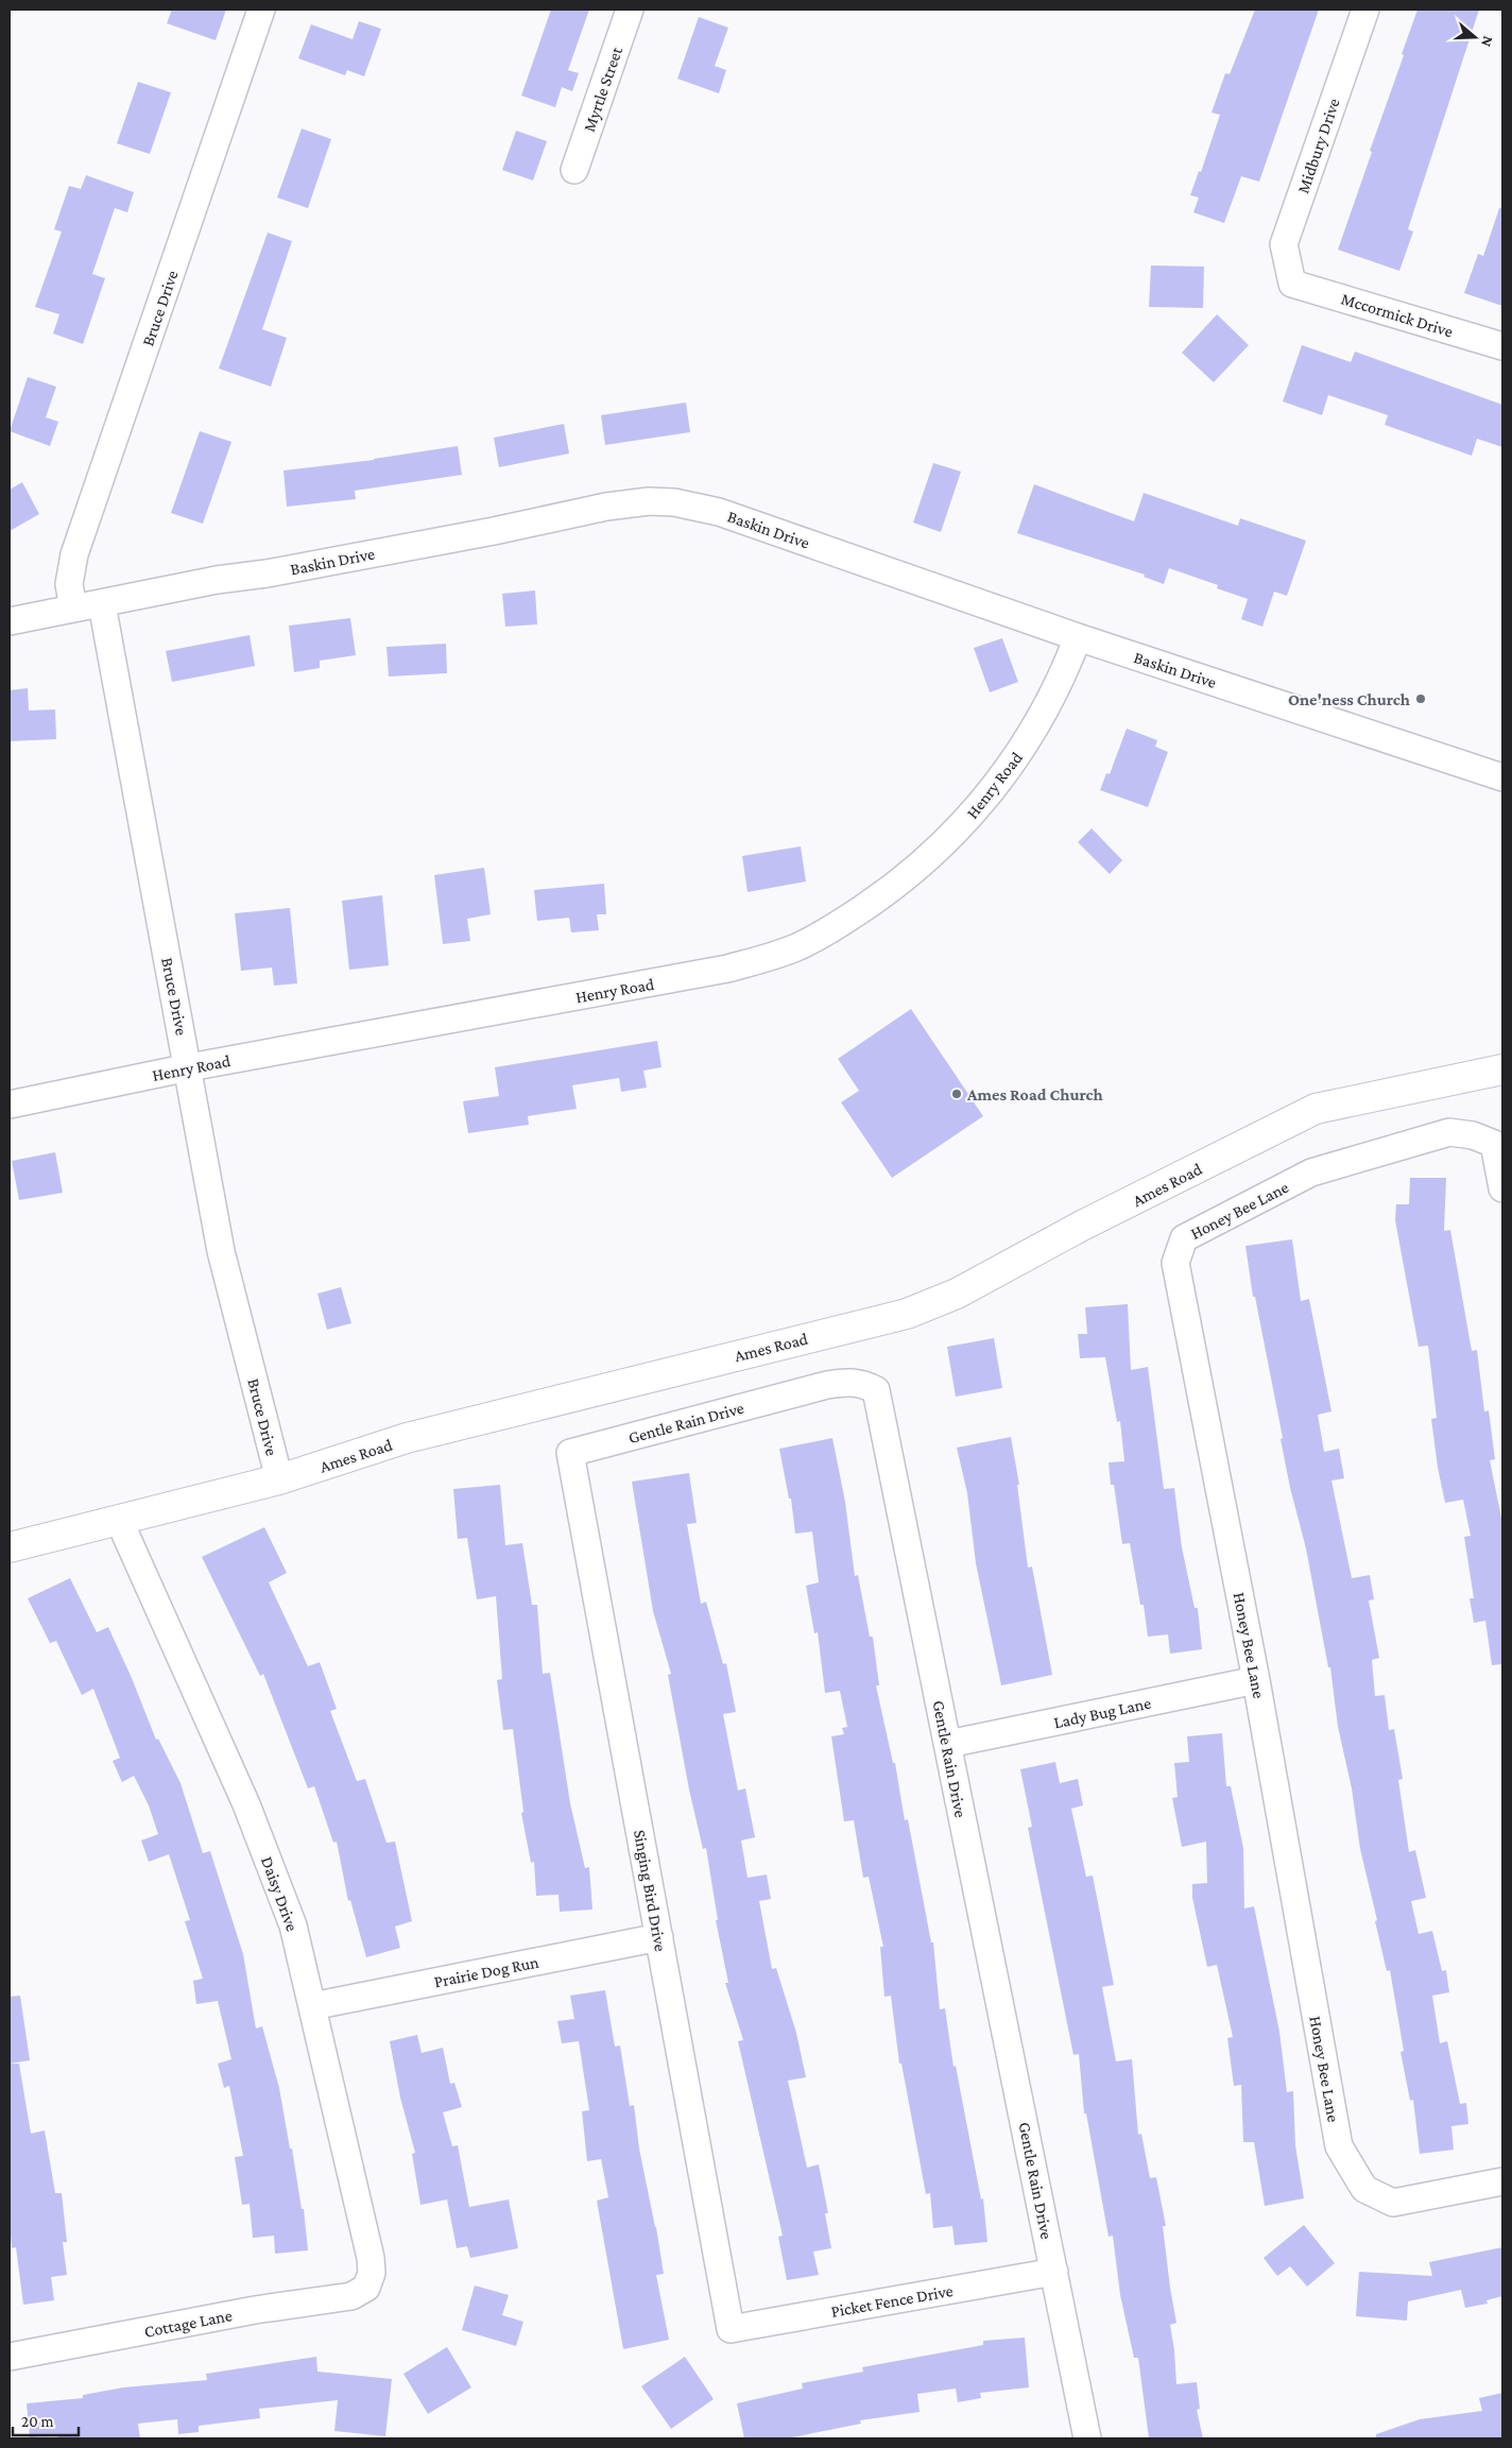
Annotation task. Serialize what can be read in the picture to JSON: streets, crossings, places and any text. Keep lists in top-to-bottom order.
{
  "streets": {
    "street": [
      "Myrtle Street",
      "Midbury Drive",
      "Bruce Drive",
      "Mccormick Drive",
      "Baskin Drive",
      "Henry Road",
      "Ames Road",
      "Honey Bee Lane",
      "Gentle Rain Drive",
      "Lady Bug Lane",
      "Singing Bird Drive",
      "Daisy Drive",
      "Prairie Dog Run",
      "Picket Fence Drive",
      "Cottage Lane"
    ]
  },
  "crossings": [
    ["Midbury Drive", "Mccormick Drive"],
    ["Bruce Drive", "Baskin Drive"],
    ["Bruce Drive", "Henry Road"],
    ["Bruce Drive", "Ames Road"],
    ["Baskin Drive", "Henry Road"],
    ["Ames Road", "Daisy Drive"],
    ["Honey Bee Lane", "Lady Bug Lane"],
    ["Gentle Rain Drive", "Lady Bug Lane"],
    ["Gentle Rain Drive", "Singing Bird Drive"],
    ["Gentle Rain Drive", "Picket Fence Drive"],
    ["Singing Bird Drive", "Prairie Dog Run"],
    ["Singing Bird Drive", "Picket Fence Drive"],
    ["Daisy Drive", "Prairie Dog Run"],
    ["Daisy Drive", "Cottage Lane"]
  ],
  "places": ["One'ness Church", "Ames Road Church"],
  "scale_bar": "20 m",
  "north": "right"
}
